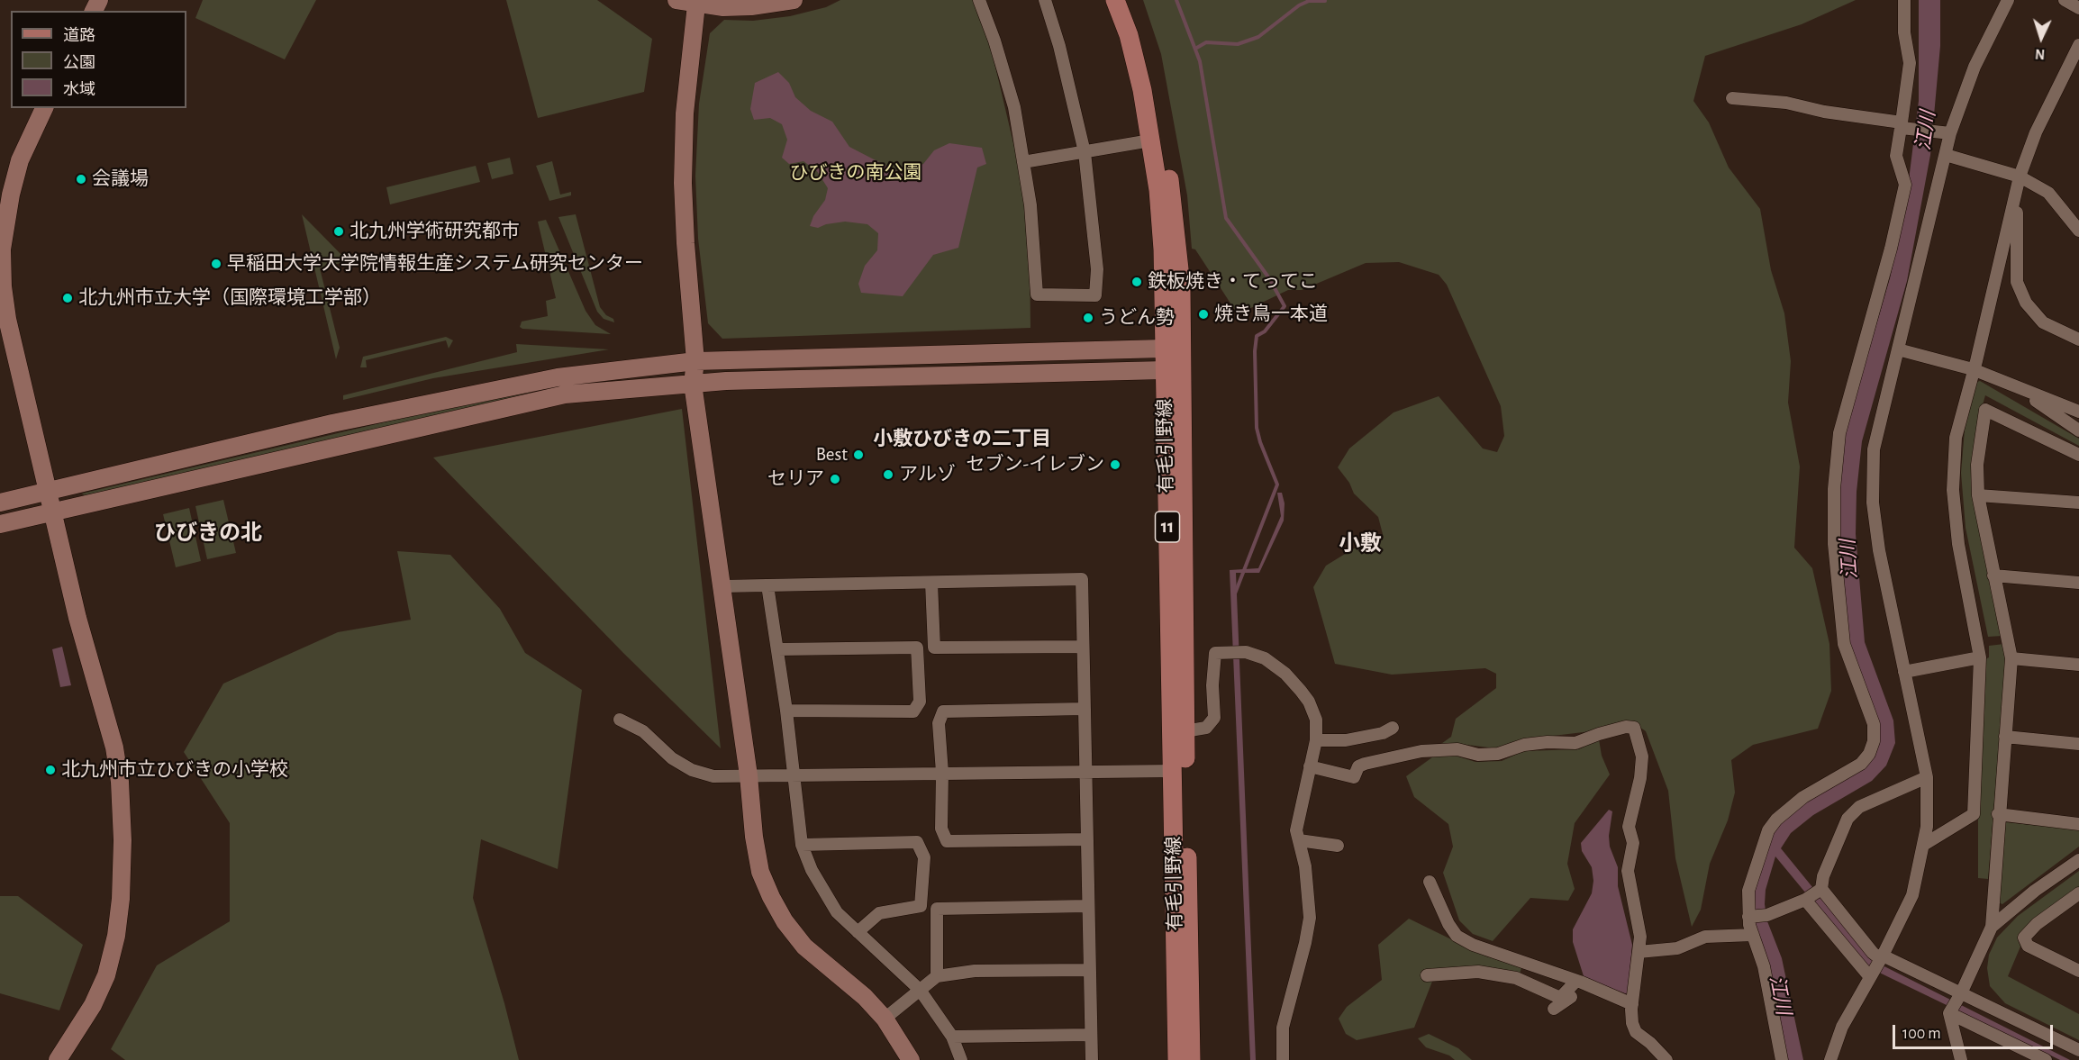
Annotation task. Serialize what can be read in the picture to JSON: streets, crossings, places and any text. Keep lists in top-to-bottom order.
{
  "streets": {
    "main road": ["有毛引野線", "11"]
  },
  "districts": ["小敷ひびきの二丁目", "ひびきの北", "小敷"],
  "water": ["江川"],
  "parks": ["ひびきの南公園"],
  "places": [
    "会議場",
    "北九州学術研究都市",
    "早稲田大学大学院情報生産システム研究センター",
    "鉄板焼き・てってこ",
    "北九州市立大学（国際環境工学部）",
    "焼き鳥一本道",
    "うどん勢",
    "Best",
    "セブン-イレブン",
    "アルゾ",
    "セリア",
    "北九州市立ひびきの小学校"
  ],
  "legend": ["道路", "公園", "水域"],
  "scale_bar": "100 m",
  "north": "bottom"
}
